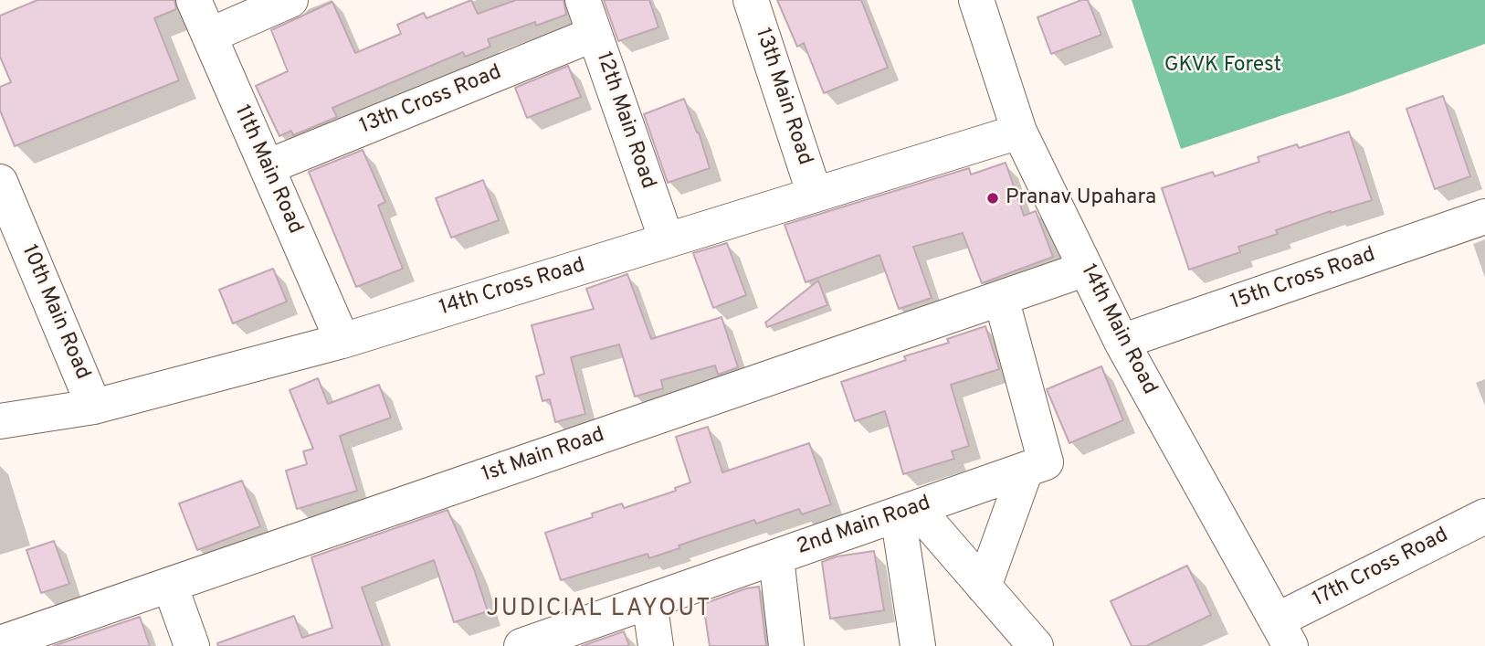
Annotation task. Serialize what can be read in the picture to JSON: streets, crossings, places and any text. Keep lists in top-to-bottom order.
{
  "streets": {
    "street": [
      "13th Main Road",
      "13th Cross Road",
      "12th Main Road",
      "11th Main Road",
      "15th Cross Road",
      "14th Cross Road",
      "10th Main Road",
      "14th Main Road",
      "1st Main Road",
      "2nd Main Road",
      "17th Cross Road"
    ]
  },
  "crossings": [
    ["13th Main Road", "14th Cross Road"],
    ["13th Cross Road", "12th Main Road"],
    ["13th Cross Road", "11th Main Road"],
    ["12th Main Road", "14th Cross Road"],
    ["11th Main Road", "14th Cross Road"],
    ["15th Cross Road", "14th Main Road"],
    ["14th Cross Road", "10th Main Road"],
    ["14th Cross Road", "14th Main Road"],
    ["14th Main Road", "1st Main Road"],
    ["14th Main Road", "17th Cross Road"],
    ["1st Main Road", "2nd Main Road"]
  ],
  "districts": ["JUDICIAL LAYOUT"],
  "parks": ["GKVK Forest"],
  "places": ["Pranav Upahara"]
}
